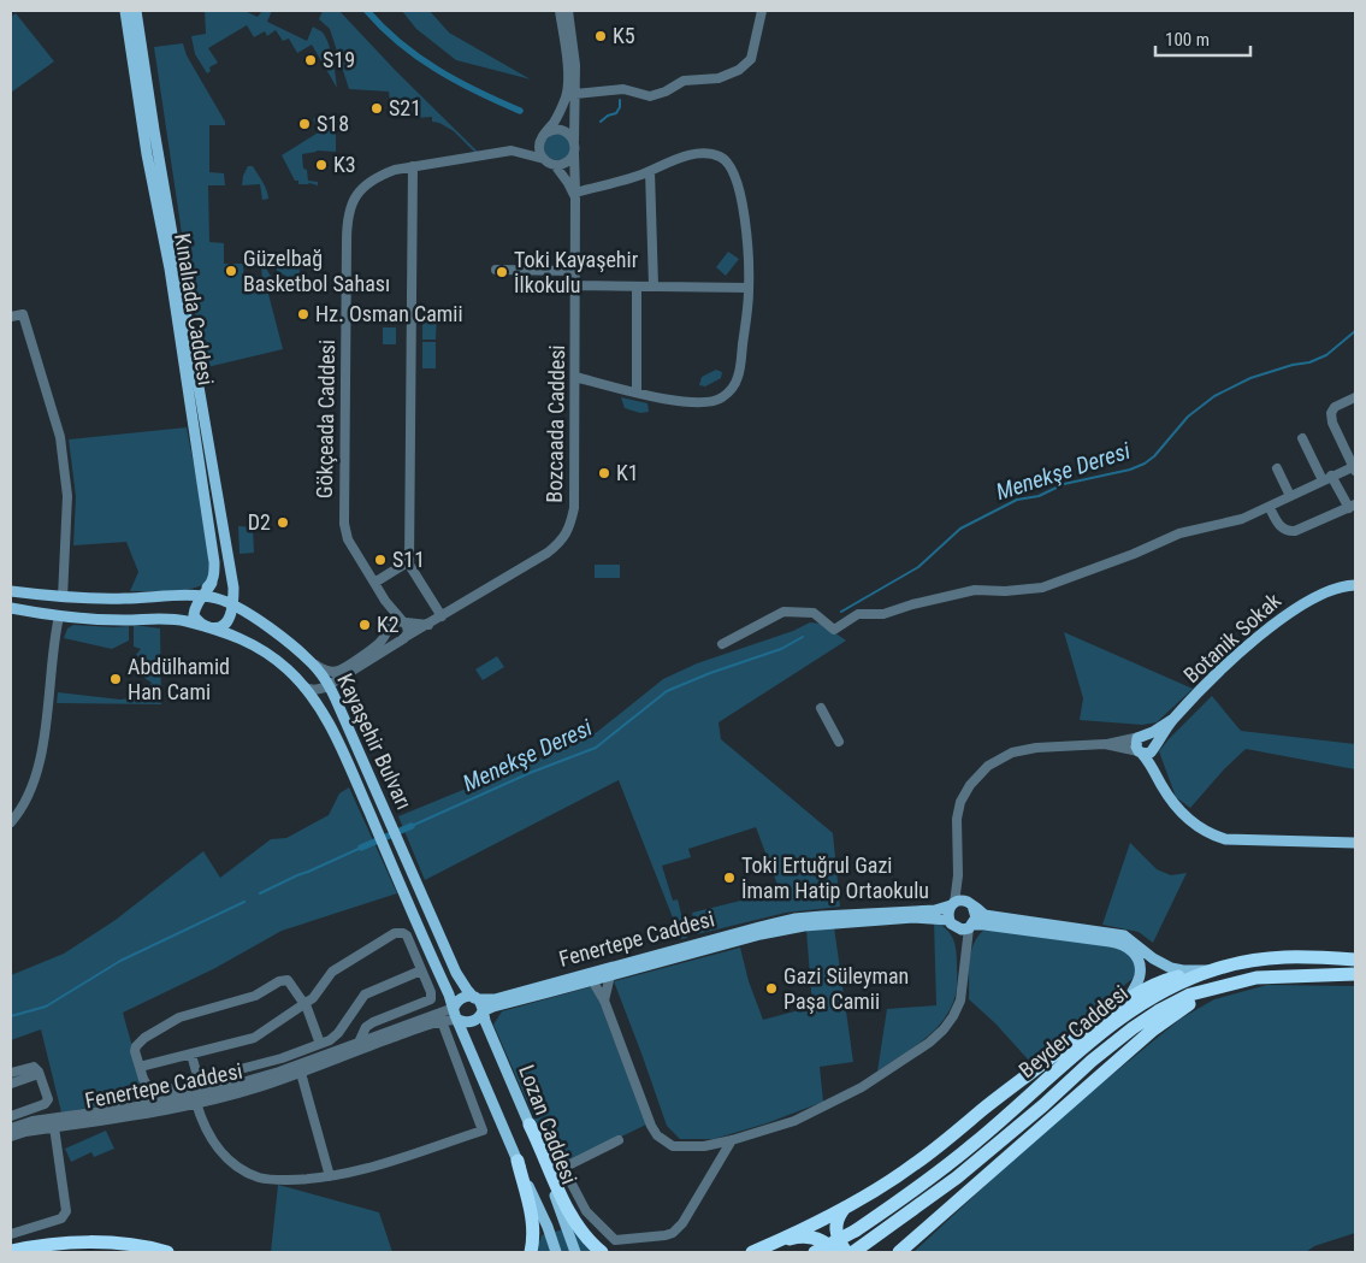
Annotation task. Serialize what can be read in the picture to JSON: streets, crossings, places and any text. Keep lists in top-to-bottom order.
{
  "streets": {
    "highway": ["Beyder Caddesi"],
    "main road": [
      "Kınalıada Caddesi",
      "Botanik Sokak",
      "Kayaşehir Bulvarı",
      "Fenertepe Caddesi",
      "Lozan Caddesi"
    ],
    "street": ["Gökçeada Caddesi", "Bozcaada Caddesi"]
  },
  "crossings": [
    ["Kınalıada Caddesi", "Kayaşehir Bulvarı"],
    ["Gökçeada Caddesi", "Bozcaada Caddesi"],
    ["Bozcaada Caddesi", "Kayaşehir Bulvarı"],
    ["Kayaşehir Bulvarı", "Fenertepe Caddesi"],
    ["Kayaşehir Bulvarı", "Lozan Caddesi"],
    ["Fenertepe Caddesi", "Lozan Caddesi"]
  ],
  "water": ["Menekşe Deresi"],
  "places": [
    "K5",
    "S19",
    "S21",
    "S18",
    "K3",
    "Güzelbağ Basketbol Sahası",
    "Toki Kayaşehir İlkokulu",
    "Hz. Osman Camii",
    "K1",
    "D2",
    "S11",
    "K2",
    "Abdülhamid Han Cami",
    "Toki Ertuğrul Gazi İmam Hatip Ortaokulu",
    "Gazi Süleyman Paşa Camii"
  ],
  "scale_bar": "100 m"
}
